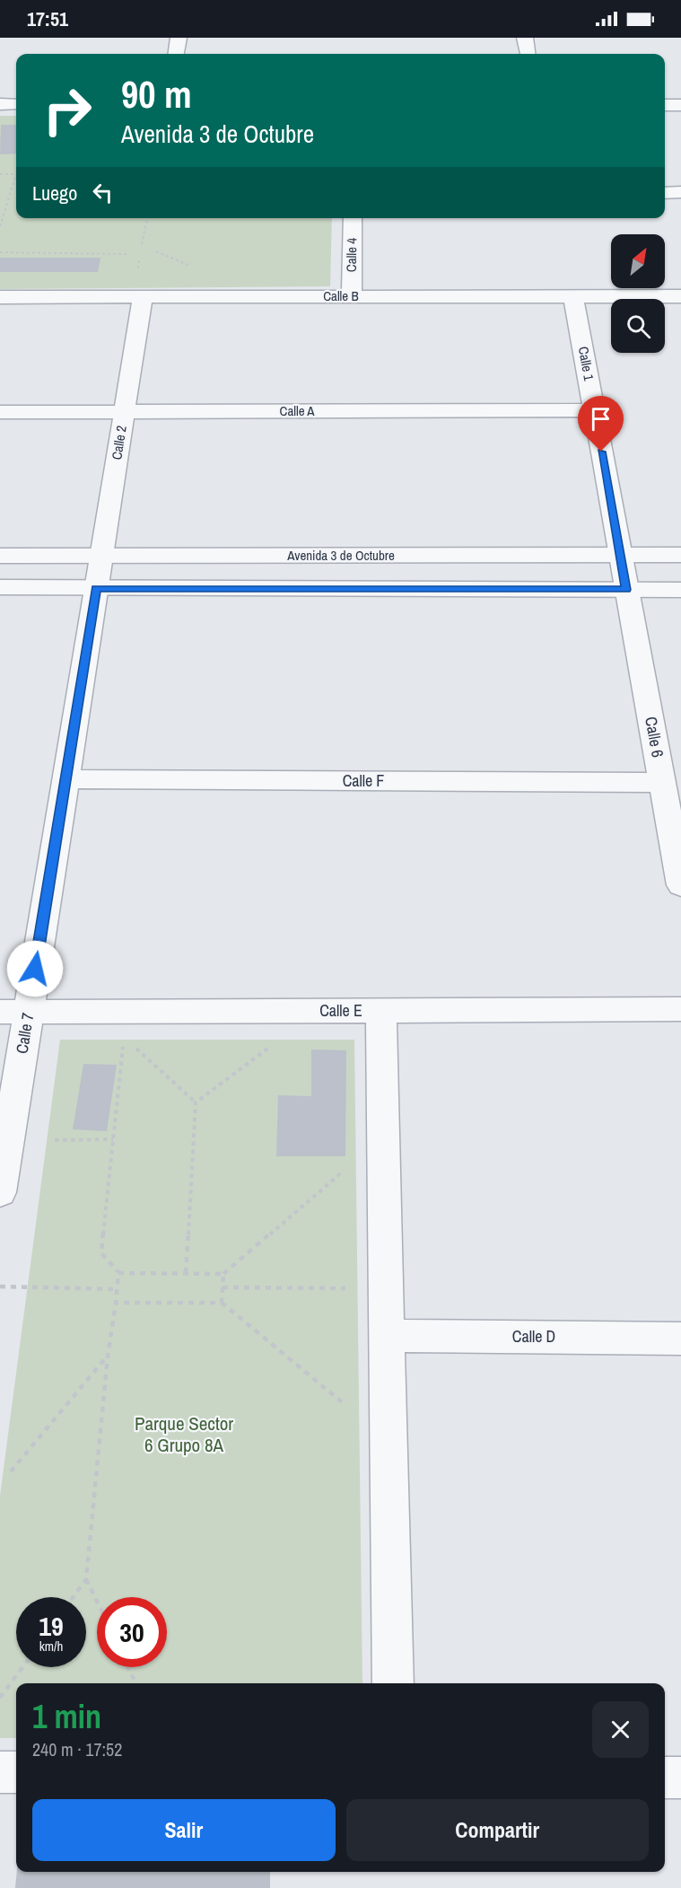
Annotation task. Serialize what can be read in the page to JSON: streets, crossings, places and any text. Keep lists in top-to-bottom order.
{
  "streets": {
    "street": [
      "Calle 4",
      "Calle B",
      "Calle 1",
      "Calle A",
      "Calle 2",
      "Avenida 3 de Octubre",
      "Calle 6",
      "Calle F",
      "Calle E",
      "Calle 7",
      "Calle D"
    ]
  },
  "crossings": [
    ["Calle 4", "Calle B"],
    ["Calle B", "Calle 1"],
    ["Calle B", "Calle 2"],
    ["Calle 1", "Calle A"],
    ["Calle 1", "Avenida 3 de Octubre"],
    ["Calle 1", "Calle 6"],
    ["Calle A", "Calle 2"],
    ["Calle 2", "Avenida 3 de Octubre"],
    ["Calle 2", "Calle 7"],
    ["Calle 6", "Calle F"],
    ["Calle F", "Calle 7"],
    ["Calle E", "Calle 7"]
  ],
  "parks": ["Parque Sector 6 Grupo 8A"],
  "north": "top right",
  "page": {
    "status": "17:51",
    "turn": ["90 m", "Avenida 3 de Octubre"],
    "then": "Luego",
    "speed": "19 km/h",
    "limit": "30",
    "heading": ["1 min", "240 m · 17:52"],
    "buttons": ["Salir", "Compartir"]
  }
}
